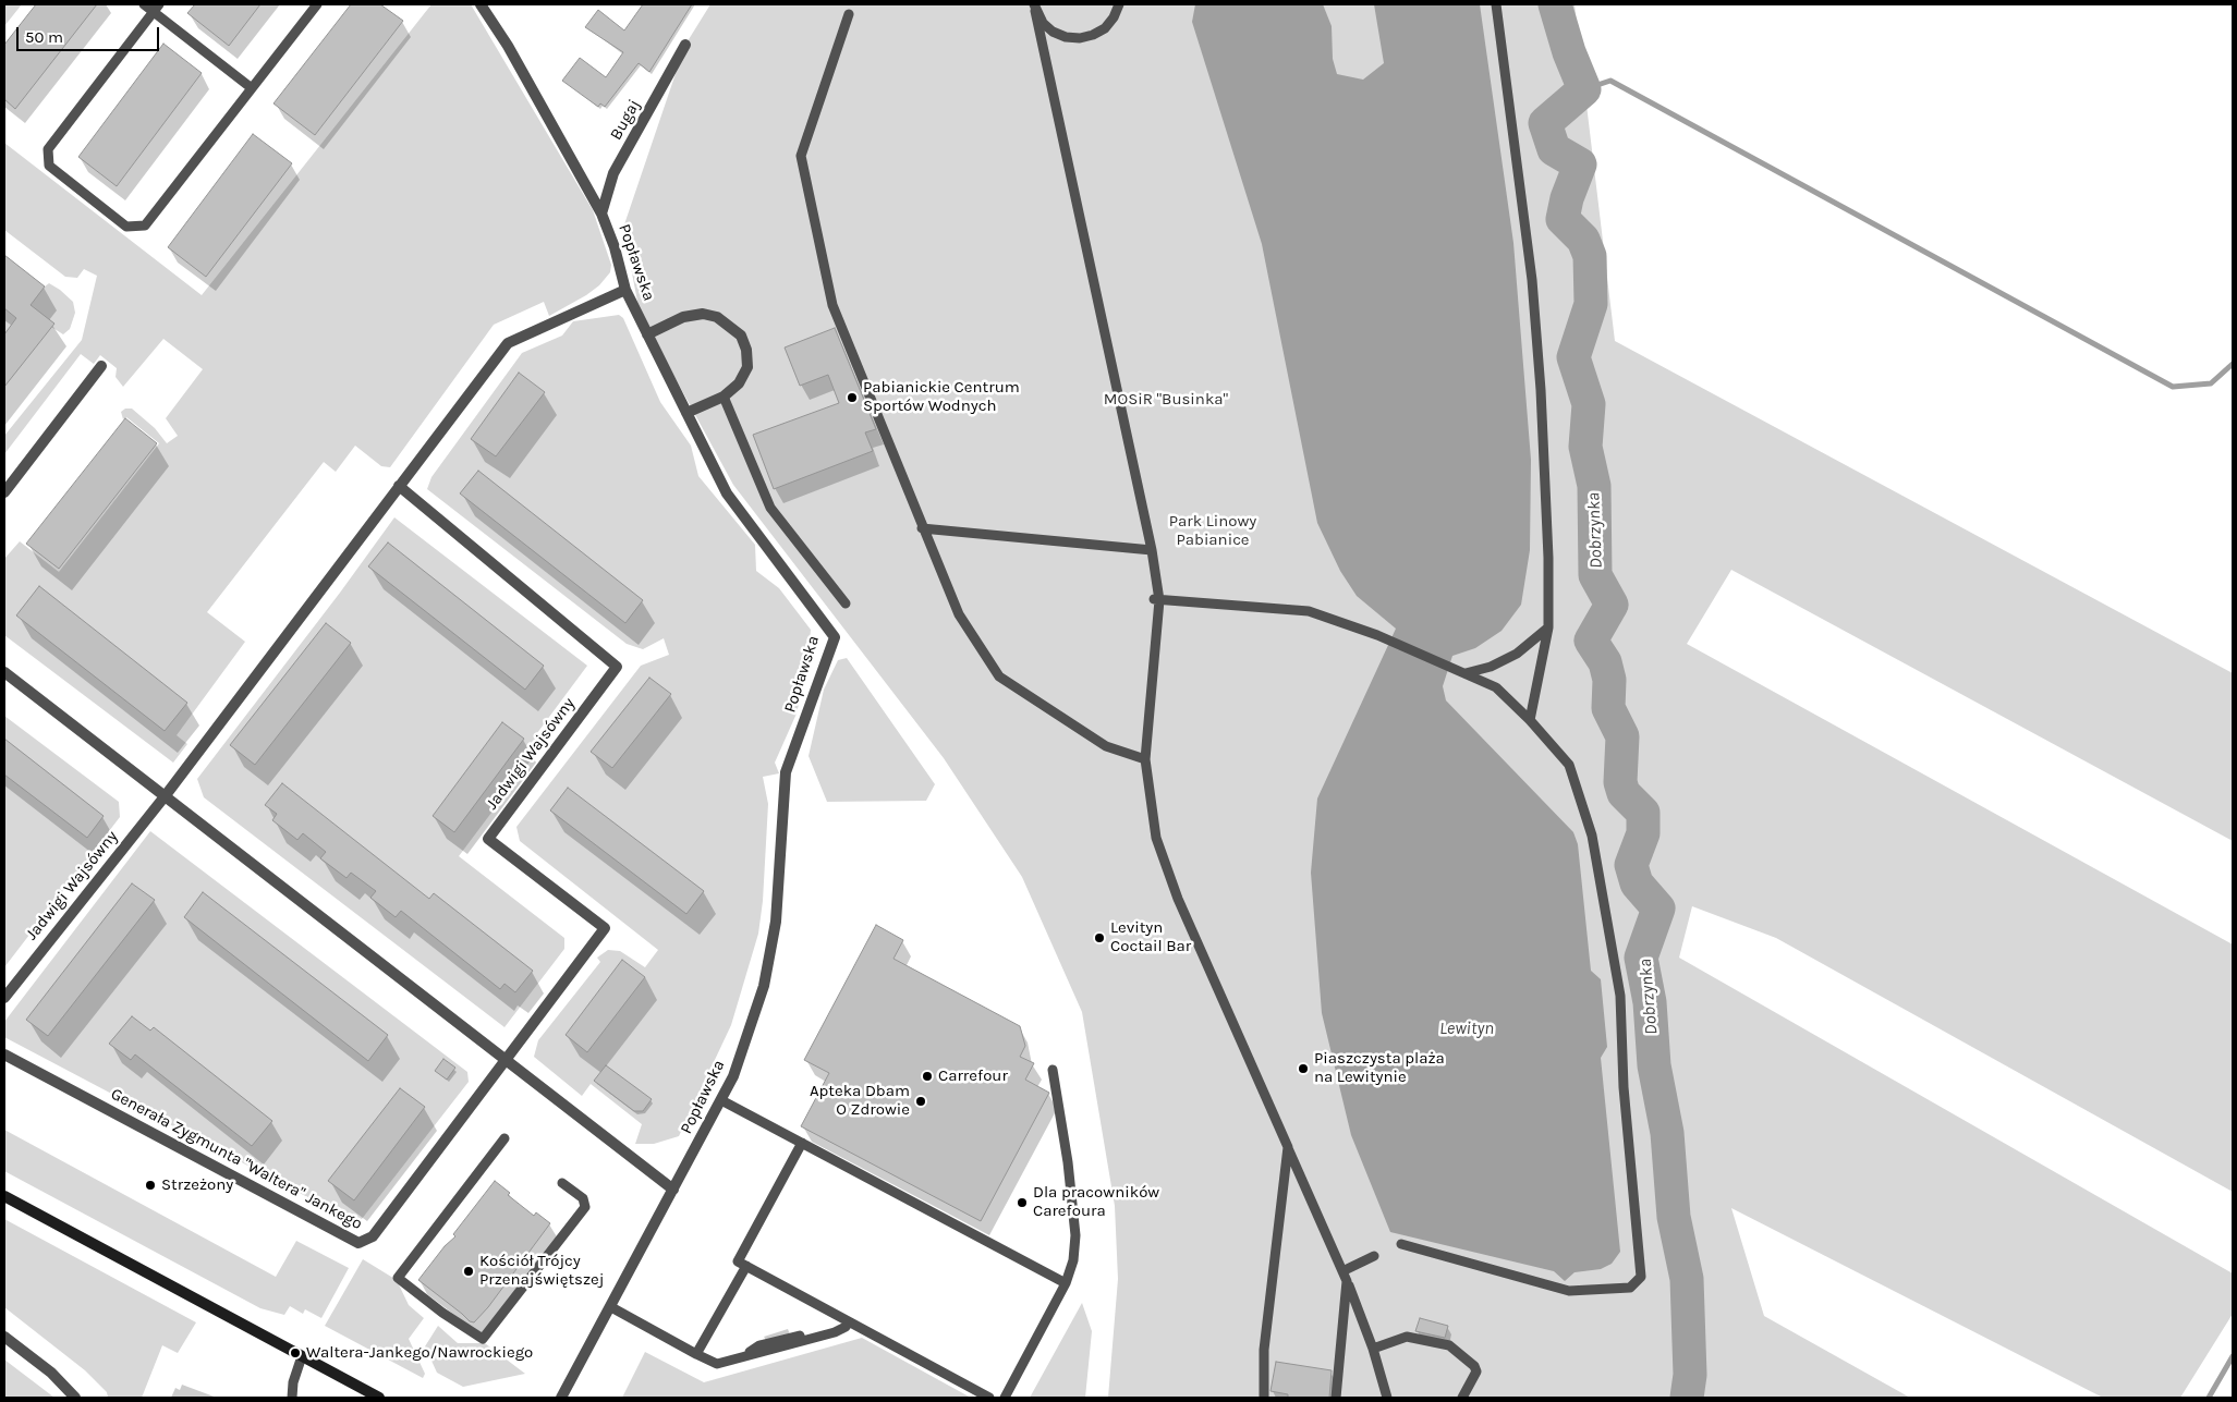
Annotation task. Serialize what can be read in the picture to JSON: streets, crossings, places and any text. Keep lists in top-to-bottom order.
{
  "streets": {
    "street": [
      "Bugaj",
      "Popławska",
      "Jadwigi Wajsówny",
      "Generała Zygmunta \"Waltera\" Jankego"
    ]
  },
  "crossings": [
    ["Bugaj", "Popławska"],
    ["Popławska", "Jadwigi Wajsówny"],
    ["Jadwigi Wajsówny", "Generała Zygmunta \"Waltera\" Jankego"]
  ],
  "water": ["Dobrzynka", "Lewityn"],
  "parks": ["MOSiR \"Businka\"", "Park Linowy Pabianice"],
  "places": [
    "Pabianickie Centrum Sportów Wodnych",
    "Levityn Coctail Bar",
    "Piaszczysta plaża na Lewitynie",
    "Carrefour",
    "Apteka Dbam O Zdrowie",
    "Strzeżony",
    "Dla pracowników Carefoura",
    "Kościół Trójcy Przenajświętszej",
    "Waltera-Jankego/Nawrockiego"
  ],
  "scale_bar": "50 m"
}
